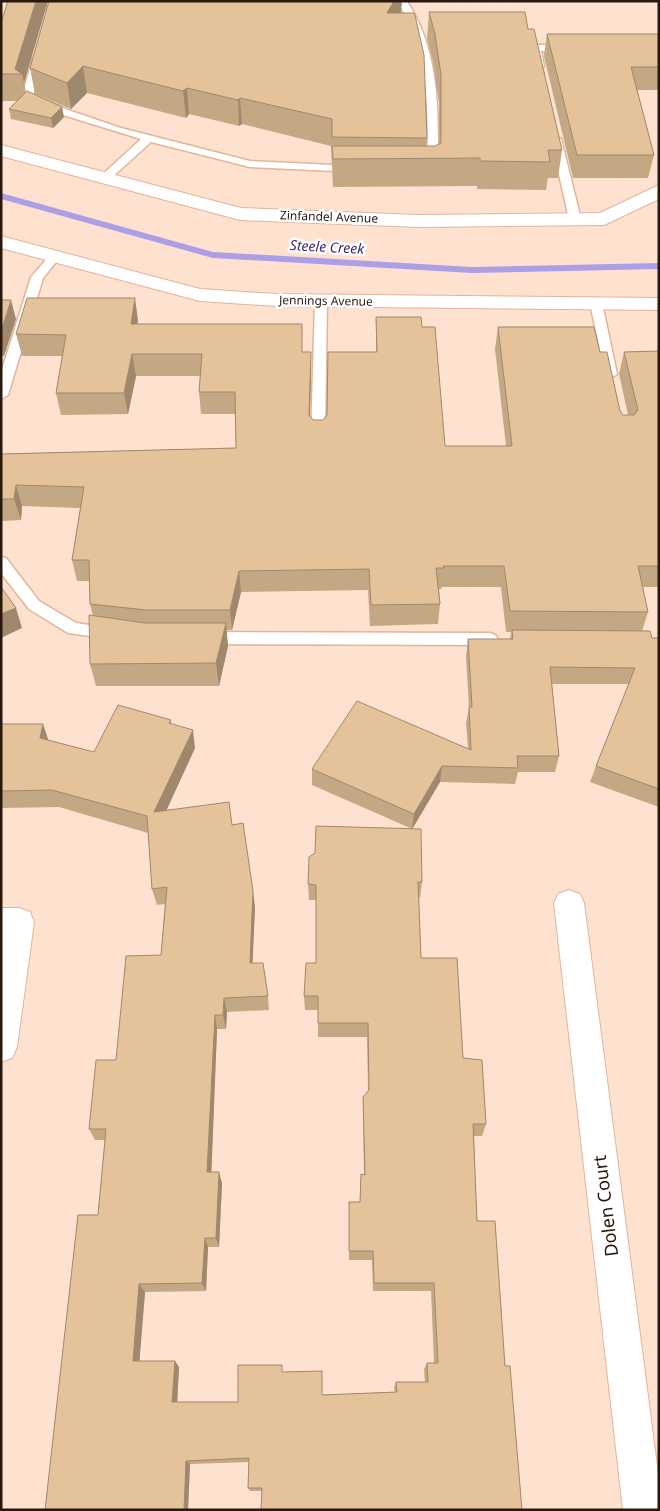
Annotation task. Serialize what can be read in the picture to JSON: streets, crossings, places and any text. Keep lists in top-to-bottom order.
{
  "streets": {
    "street": ["Zinfandel Avenue", "Jennings Avenue", "Dolen Court"]
  },
  "water": ["Steele Creek"]
}
